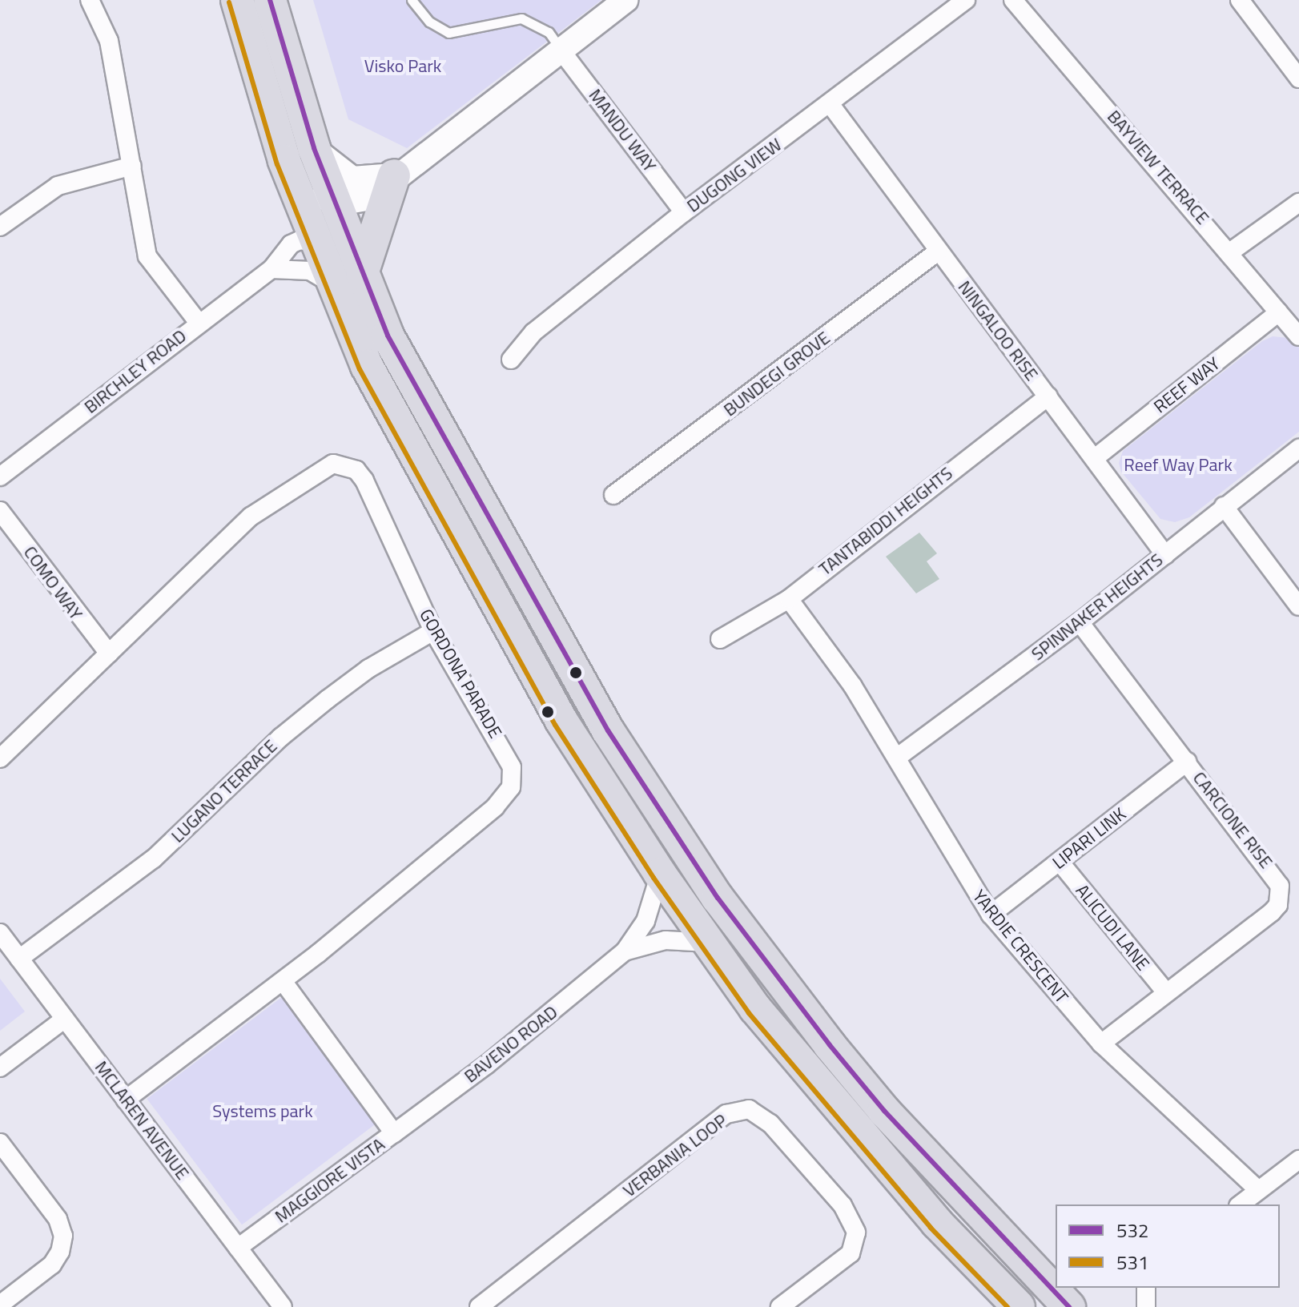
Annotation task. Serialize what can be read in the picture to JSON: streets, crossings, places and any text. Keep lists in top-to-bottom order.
{
  "streets": {
    "street": [
      "MANDU WAY",
      "BAYVIEW TERRACE",
      "DUGONG VIEW",
      "NINGALOO RISE",
      "BIRCHLEY ROAD",
      "BUNDEGI GROVE",
      "REEF WAY",
      "TANTABIDDI HEIGHTS",
      "COMO WAY",
      "SPINNAKER HEIGHTS",
      "GORDONA PARADE",
      "LUGANO TERRACE",
      "CARCIONE RISE",
      "LIPARI LINK",
      "ALICUDI LANE",
      "YARDIE CRESCENT",
      "BAVENO ROAD",
      "MCLAREN AVENUE",
      "VERBANIA LOOP",
      "MAGGIORE VISTA"
    ]
  },
  "crossings": [
    ["MANDU WAY", "DUGONG VIEW"],
    ["BAYVIEW TERRACE", "REEF WAY"],
    ["DUGONG VIEW", "NINGALOO RISE"],
    ["NINGALOO RISE", "BUNDEGI GROVE"],
    ["NINGALOO RISE", "REEF WAY"],
    ["NINGALOO RISE", "TANTABIDDI HEIGHTS"],
    ["NINGALOO RISE", "SPINNAKER HEIGHTS"],
    ["TANTABIDDI HEIGHTS", "YARDIE CRESCENT"],
    ["COMO WAY", "GORDONA PARADE"],
    ["SPINNAKER HEIGHTS", "CARCIONE RISE"],
    ["SPINNAKER HEIGHTS", "YARDIE CRESCENT"],
    ["GORDONA PARADE", "LUGANO TERRACE"],
    ["GORDONA PARADE", "MCLAREN AVENUE"],
    ["GORDONA PARADE", "MAGGIORE VISTA"],
    ["LUGANO TERRACE", "MCLAREN AVENUE"],
    ["CARCIONE RISE", "LIPARI LINK"],
    ["CARCIONE RISE", "ALICUDI LANE"],
    ["CARCIONE RISE", "YARDIE CRESCENT"],
    ["LIPARI LINK", "ALICUDI LANE"],
    ["LIPARI LINK", "YARDIE CRESCENT"],
    ["BAVENO ROAD", "MAGGIORE VISTA"],
    ["MCLAREN AVENUE", "MAGGIORE VISTA"]
  ],
  "parks": ["Visko Park", "Reef Way Park", "Systems park"],
  "lines": ["transit line 532", "transit line 531"],
  "legend": ["532", "531"]
}
